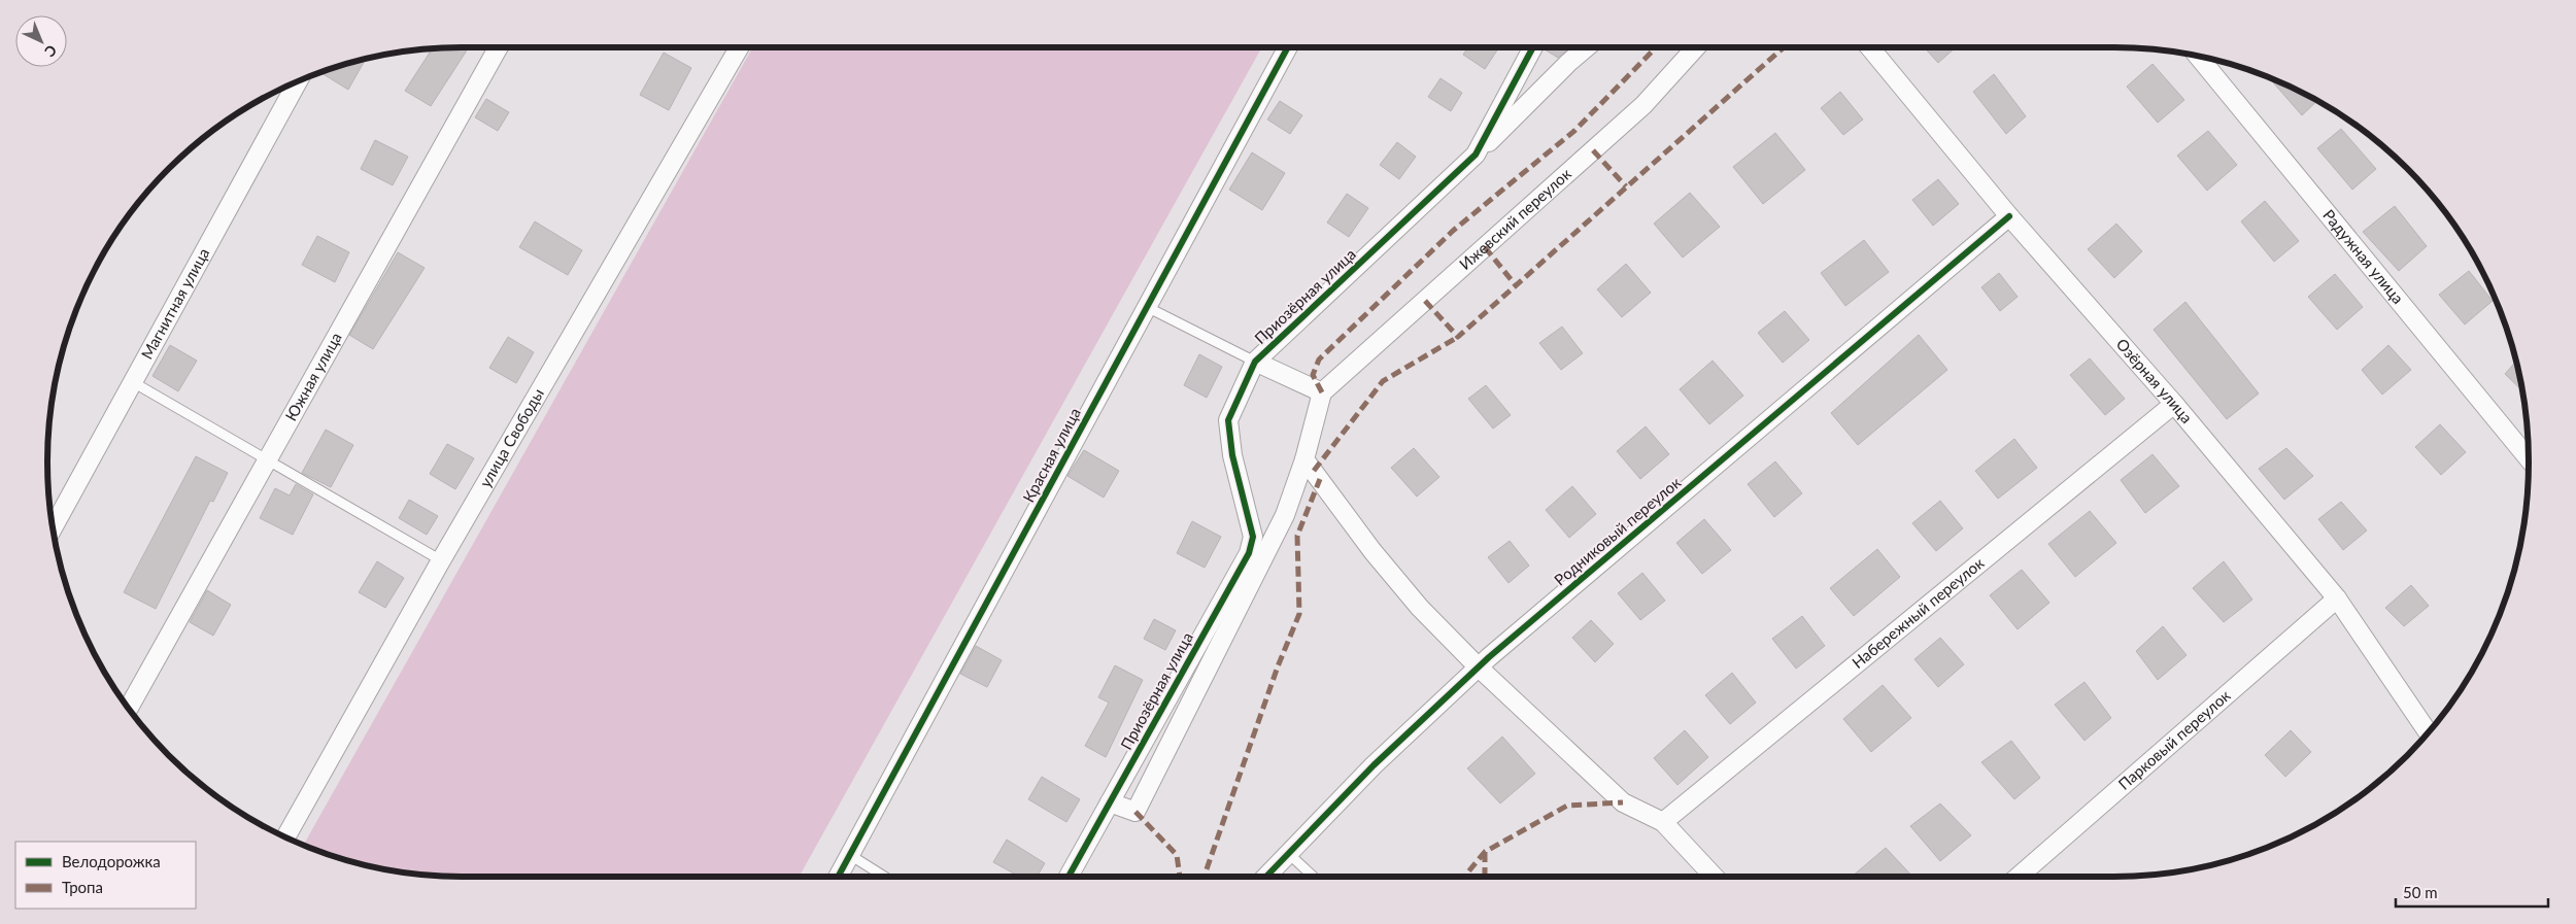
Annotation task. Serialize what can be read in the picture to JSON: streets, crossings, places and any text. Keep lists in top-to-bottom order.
{
  "streets": {
    "street": [
      "Ижевский переулок",
      "Радужная улица",
      "Приозёрная улица",
      "Магнитная улица",
      "Южная улица",
      "Озёрная улица",
      "улица Свободы",
      "Красная улица",
      "Родниковый переулок",
      "Набережный переулок",
      "Парковый переулок"
    ]
  },
  "crossings": [
    ["Озёрная улица", "Родниковый переулок"],
    ["Озёрная улица", "Набережный переулок"],
    ["Озёрная улица", "Парковый переулок"]
  ],
  "legend": ["Велодорожка", "Тропа"],
  "scale_bar": "50 m",
  "north": "bottom right"
}
